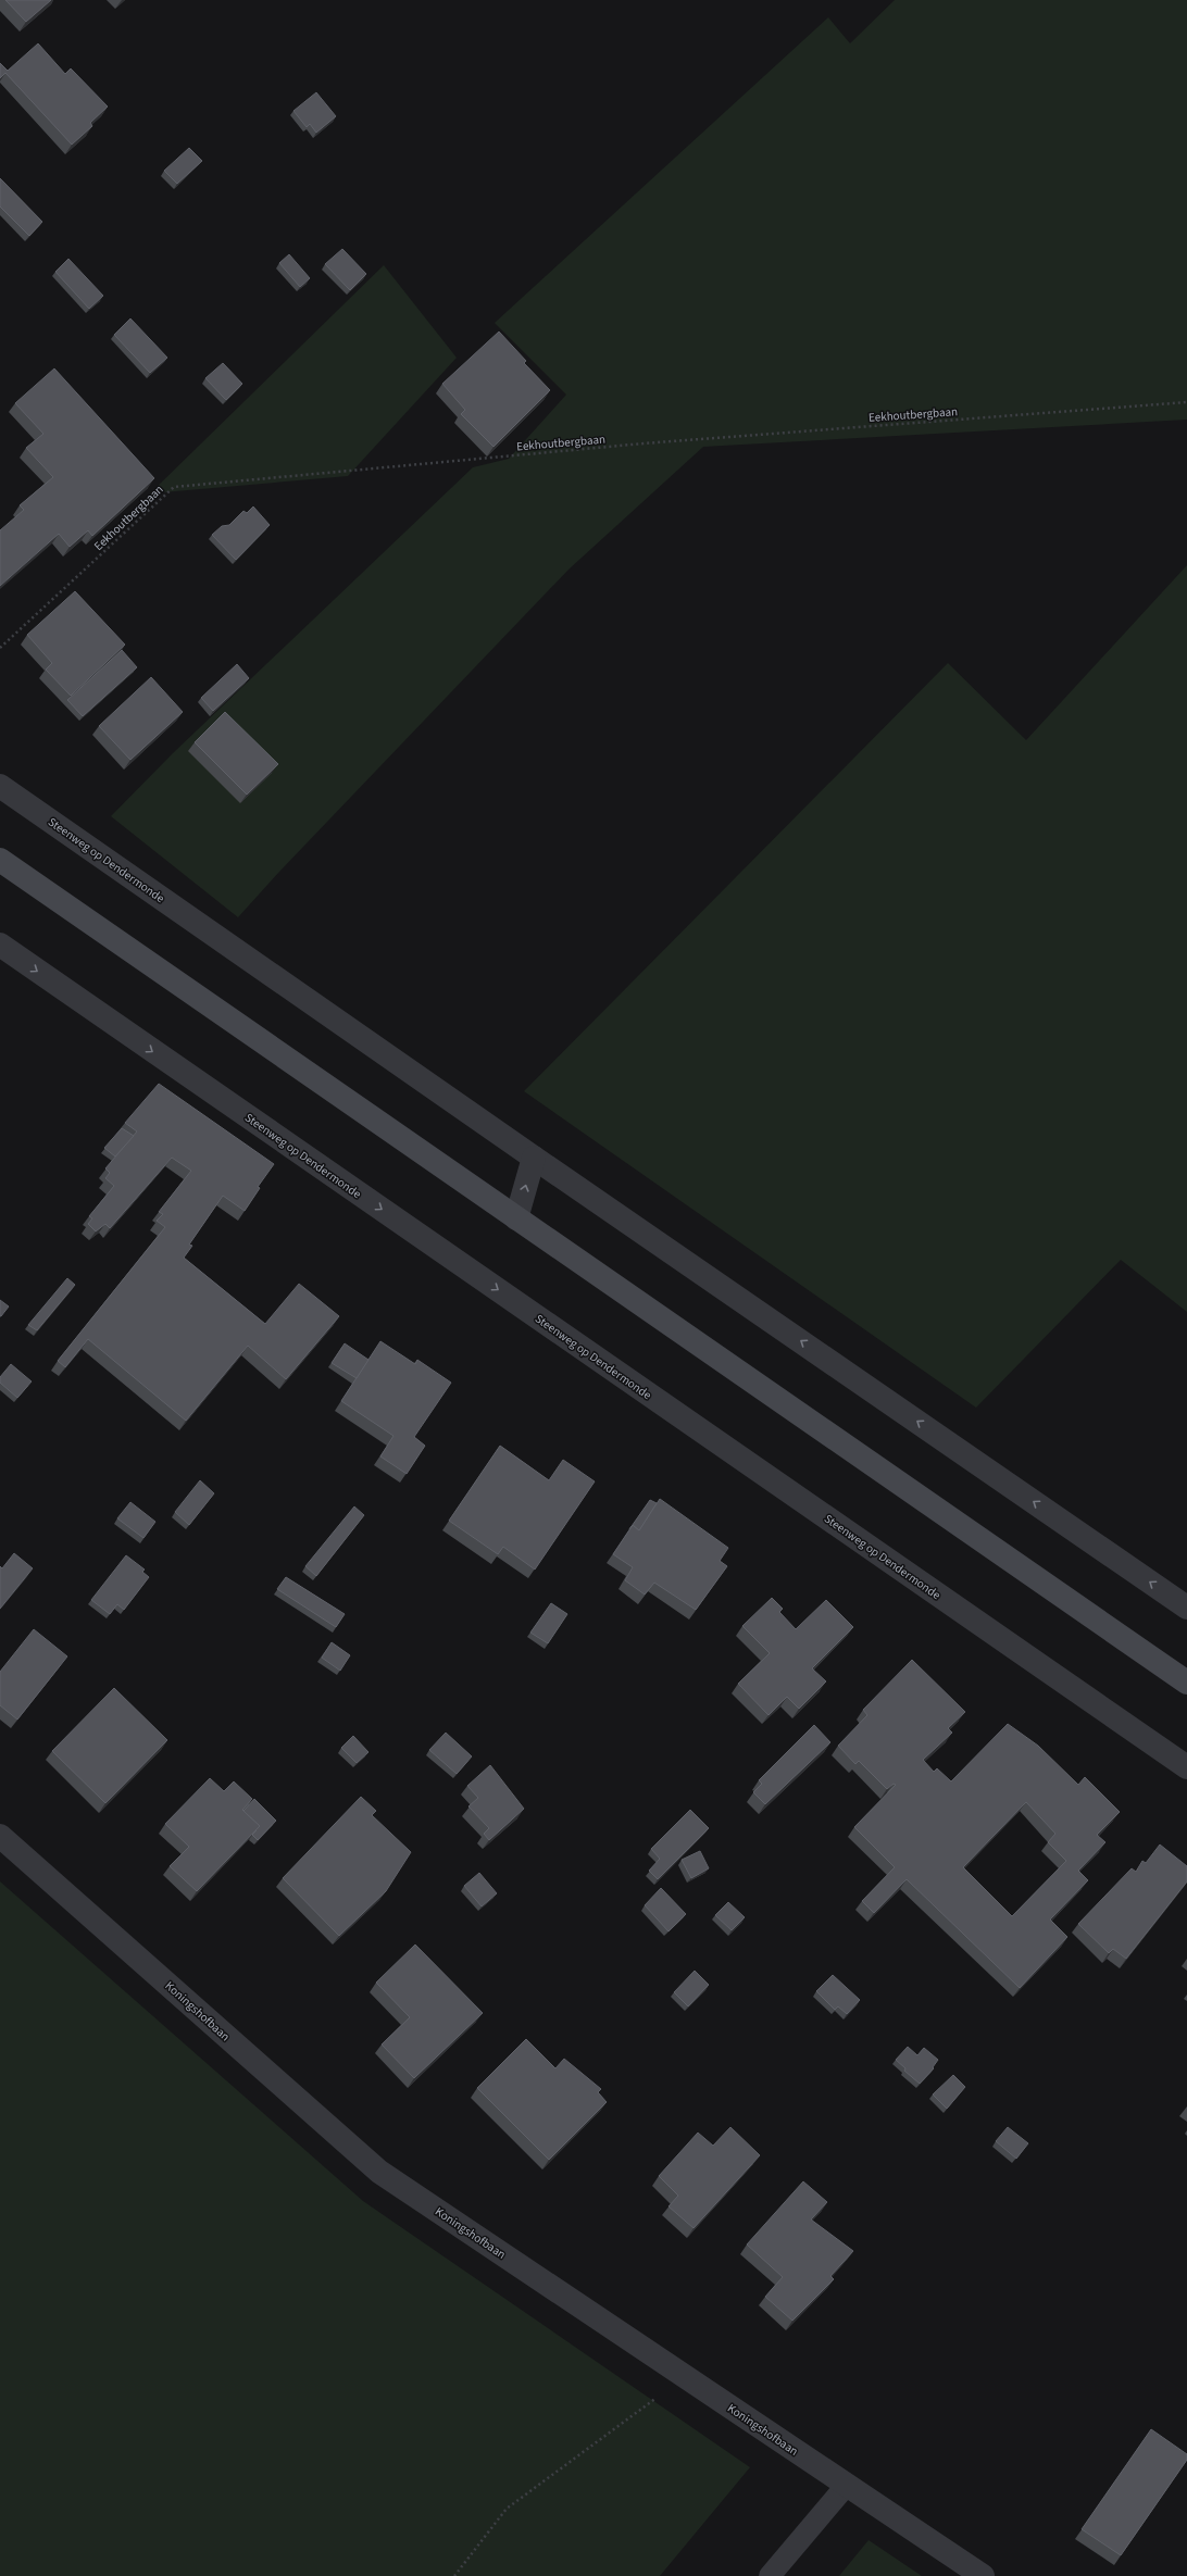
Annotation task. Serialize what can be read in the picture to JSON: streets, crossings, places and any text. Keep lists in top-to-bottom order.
{
  "streets": {
    "street": ["Steenweg op Dendermonde", "Koningshofbaan"],
    "path": ["Eekhoutbergbaan"]
  }
}
